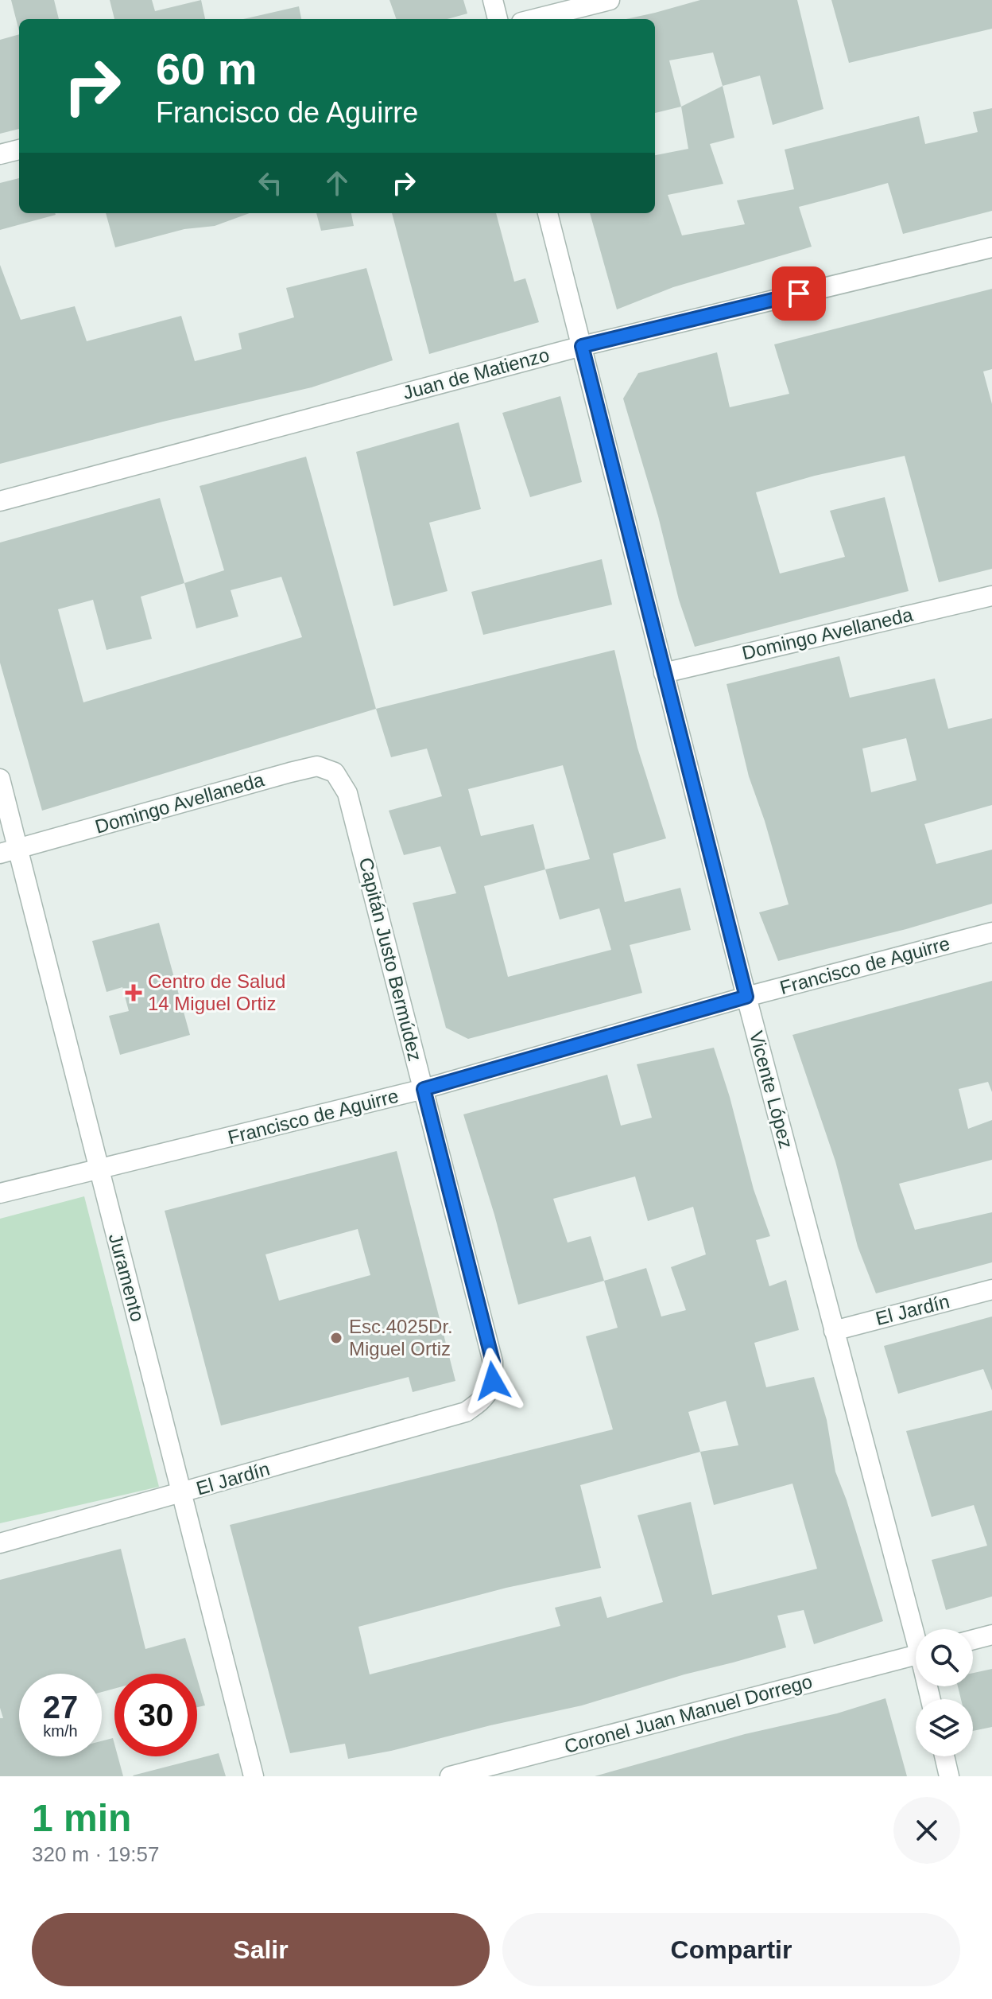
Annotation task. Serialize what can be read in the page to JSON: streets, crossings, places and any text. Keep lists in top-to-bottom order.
{
  "streets": {
    "street": [
      "Juan de Matienzo",
      "Domingo Avellaneda",
      "Capitán Justo Bermúdez",
      "Francisco de Aguirre",
      "Vicente López",
      "Juramento",
      "El Jardín",
      "Coronel Juan Manuel Dorrego"
    ]
  },
  "crossings": [
    ["Juan de Matienzo", "Vicente López"],
    ["Domingo Avellaneda", "Capitán Justo Bermúdez"],
    ["Domingo Avellaneda", "Vicente López"],
    ["Domingo Avellaneda", "Juramento"],
    ["Capitán Justo Bermúdez", "Francisco de Aguirre"],
    ["Capitán Justo Bermúdez", "El Jardín"],
    ["Francisco de Aguirre", "Vicente López"],
    ["Francisco de Aguirre", "Juramento"],
    ["Vicente López", "El Jardín"],
    ["Juramento", "El Jardín"]
  ],
  "places": {
    "health": ["Centro de Salud 14 Miguel Ortiz"],
    "other": ["Esc.4025Dr. Miguel Ortiz"]
  },
  "page": {
    "turn": ["60 m", "Francisco de Aguirre"],
    "speed": "27 km/h",
    "limit": "30",
    "heading": ["1 min", "320 m · 19:57"],
    "buttons": ["Salir", "Compartir"]
  }
}
